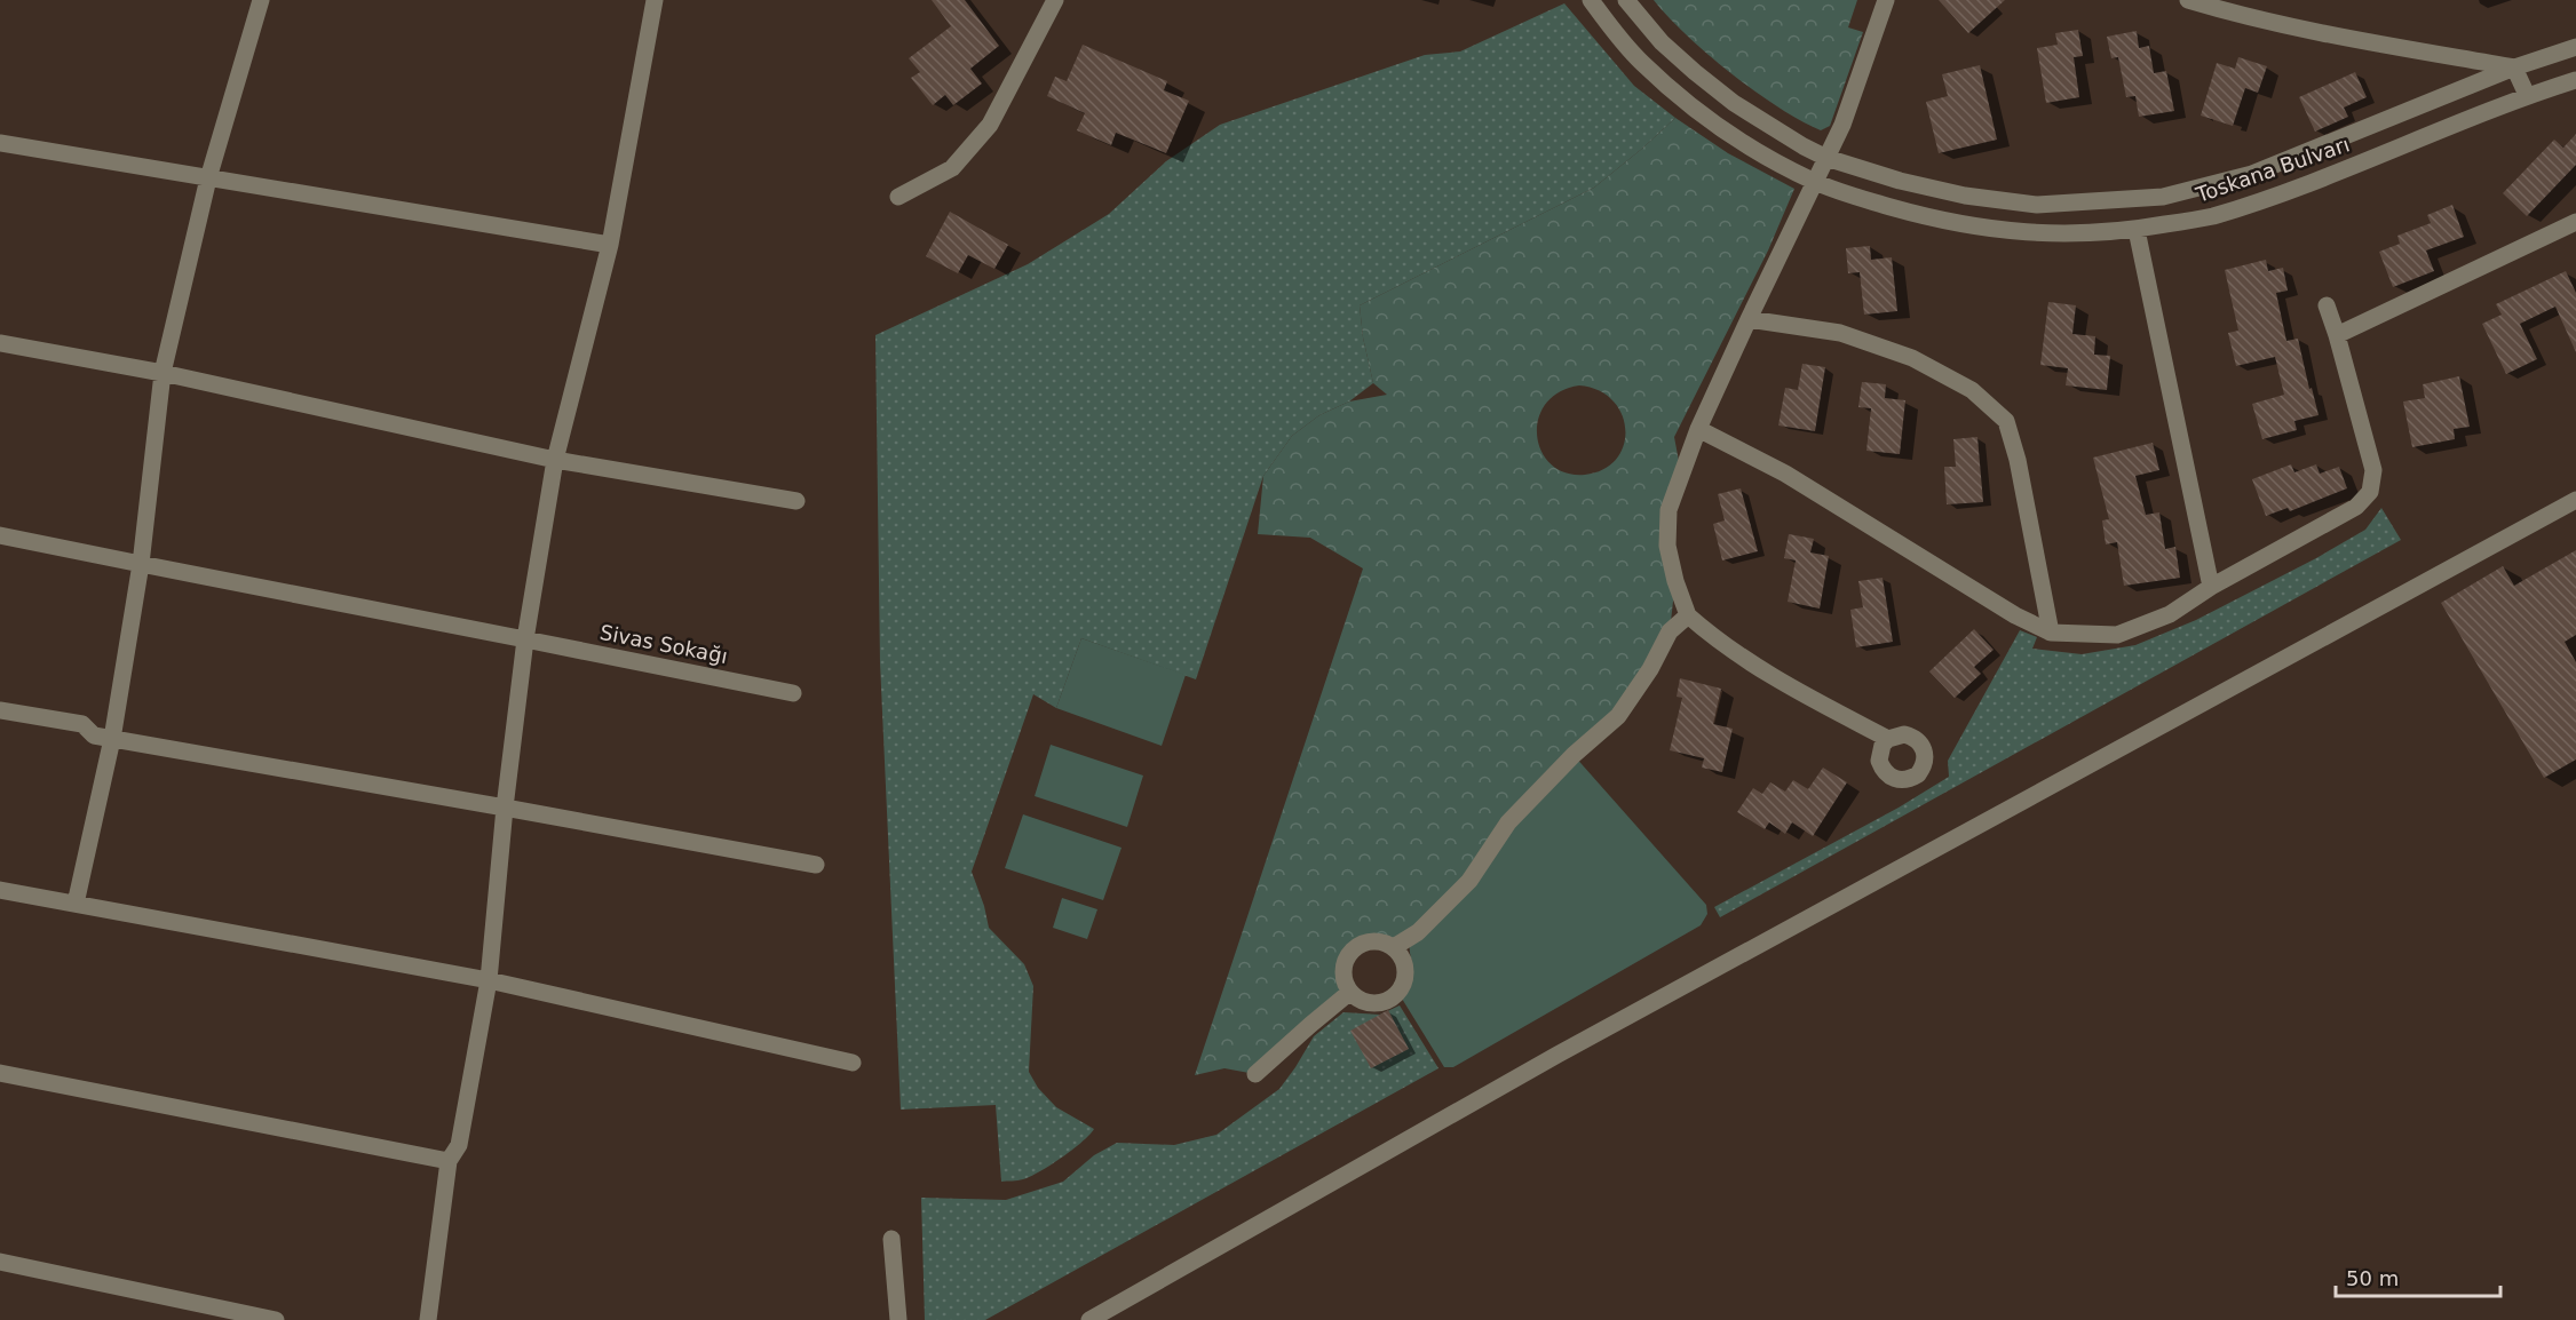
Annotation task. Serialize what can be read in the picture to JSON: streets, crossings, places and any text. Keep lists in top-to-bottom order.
{
  "streets": {
    "street": ["Toskana Bulvarı", "Sivas Sokağı"]
  },
  "scale_bar": "50 m"
}
